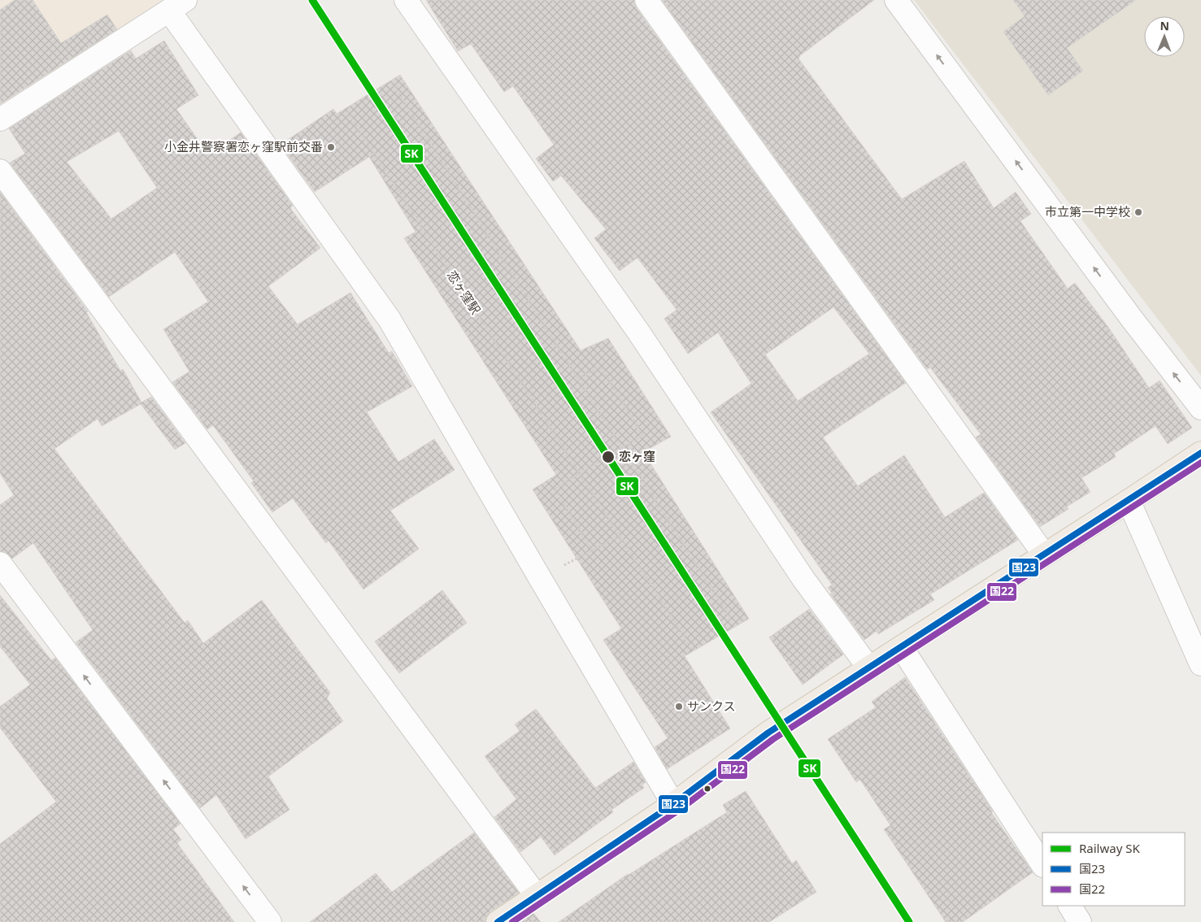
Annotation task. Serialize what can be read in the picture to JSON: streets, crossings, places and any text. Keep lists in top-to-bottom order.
{
  "streets": {
    "path": ["恋ヶ窪駅"]
  },
  "places": [
    "小金井警察署恋ヶ窪駅前交番",
    "市立第一中学校",
    "恋ヶ窪",
    "サンクス"
  ],
  "lines": ["rail line SK", "transit line 国23", "transit line 国22"],
  "legend": ["Railway SK", "国23", "国22"],
  "north": "top"
}
